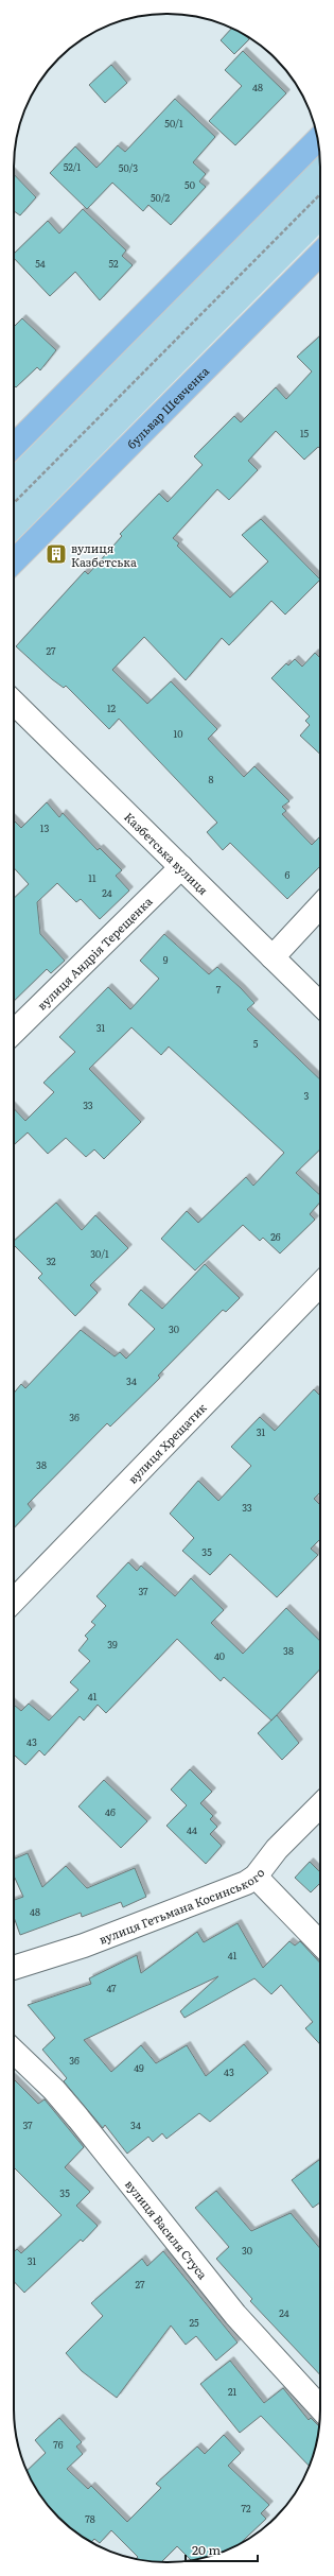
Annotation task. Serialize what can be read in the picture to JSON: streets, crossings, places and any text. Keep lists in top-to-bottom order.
{
  "streets": {
    "main road": ["бульвар Шевченка"],
    "street": [
      "Казбетська вулиця",
      "вулиця Андрія Терещенка",
      "вулиця Хрещатик",
      "вулиця Гетьмана Косинського",
      "вулиця Василя Стуса"
    ]
  },
  "crossings": [
    ["Казбетська вулиця", "вулиця Андрія Терещенка"]
  ],
  "places": {
    "building": ["вулиця Казбетська"]
  },
  "house_numbers": [
    "48",
    "50/1",
    "52/1",
    "50/3",
    "50",
    "50/2",
    "54",
    "52",
    "15",
    "27",
    "12",
    "10",
    "8",
    "13",
    "6",
    "11",
    "24",
    "9",
    "7",
    "31",
    "5",
    "3",
    "33",
    "26",
    "30/1",
    "32",
    "30",
    "34",
    "36",
    "31",
    "38",
    "33",
    "35",
    "37",
    "39",
    "38",
    "40",
    "41",
    "43",
    "46",
    "44",
    "48",
    "41",
    "47",
    "36",
    "49",
    "43",
    "37",
    "34",
    "35",
    "30",
    "31",
    "27",
    "24",
    "25",
    "21",
    "76",
    "72",
    "78"
  ],
  "scale_bar": "20 m"
}
